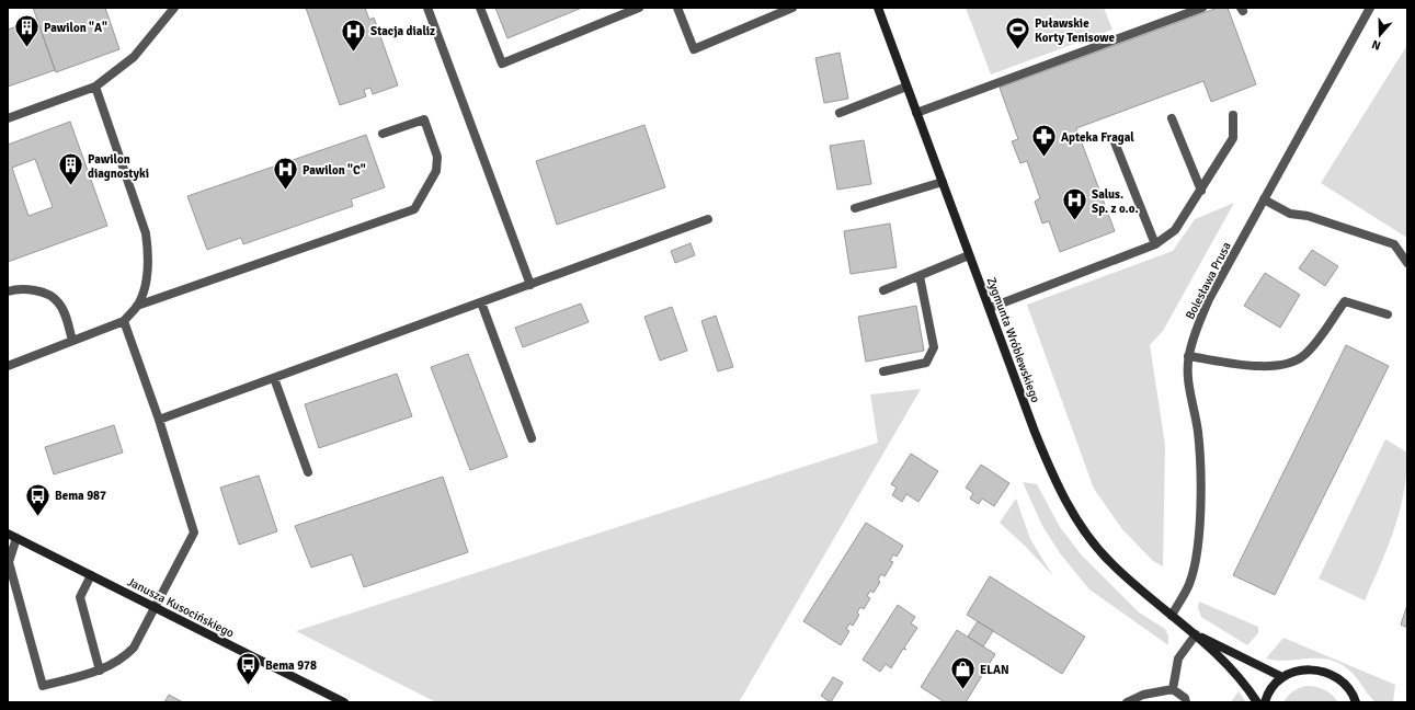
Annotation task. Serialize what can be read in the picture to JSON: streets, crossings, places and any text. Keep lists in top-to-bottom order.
{
  "streets": {
    "street": ["Bolesława Prusa", "Zygmunta Wróblewskiego", "Janusza Kusocińskiego"]
  },
  "crossings": [
    ["Bolesława Prusa", "Zygmunta Wróblewskiego"]
  ],
  "places": {
    "building": ["Pawilon \"A\"", "Pawilon diagnostyki"],
    "sports": ["Puławskie Korty Tenisowe"],
    "hospital": ["Stacja dializ", "Pawilon \"C\"", "Salus. Sp. z o.o."],
    "pharmacy": ["Apteka Fragal"],
    "bus stop": ["Bema 987", "Bema 978"],
    "shop": ["ELAN"]
  },
  "north": "bottom"
}
